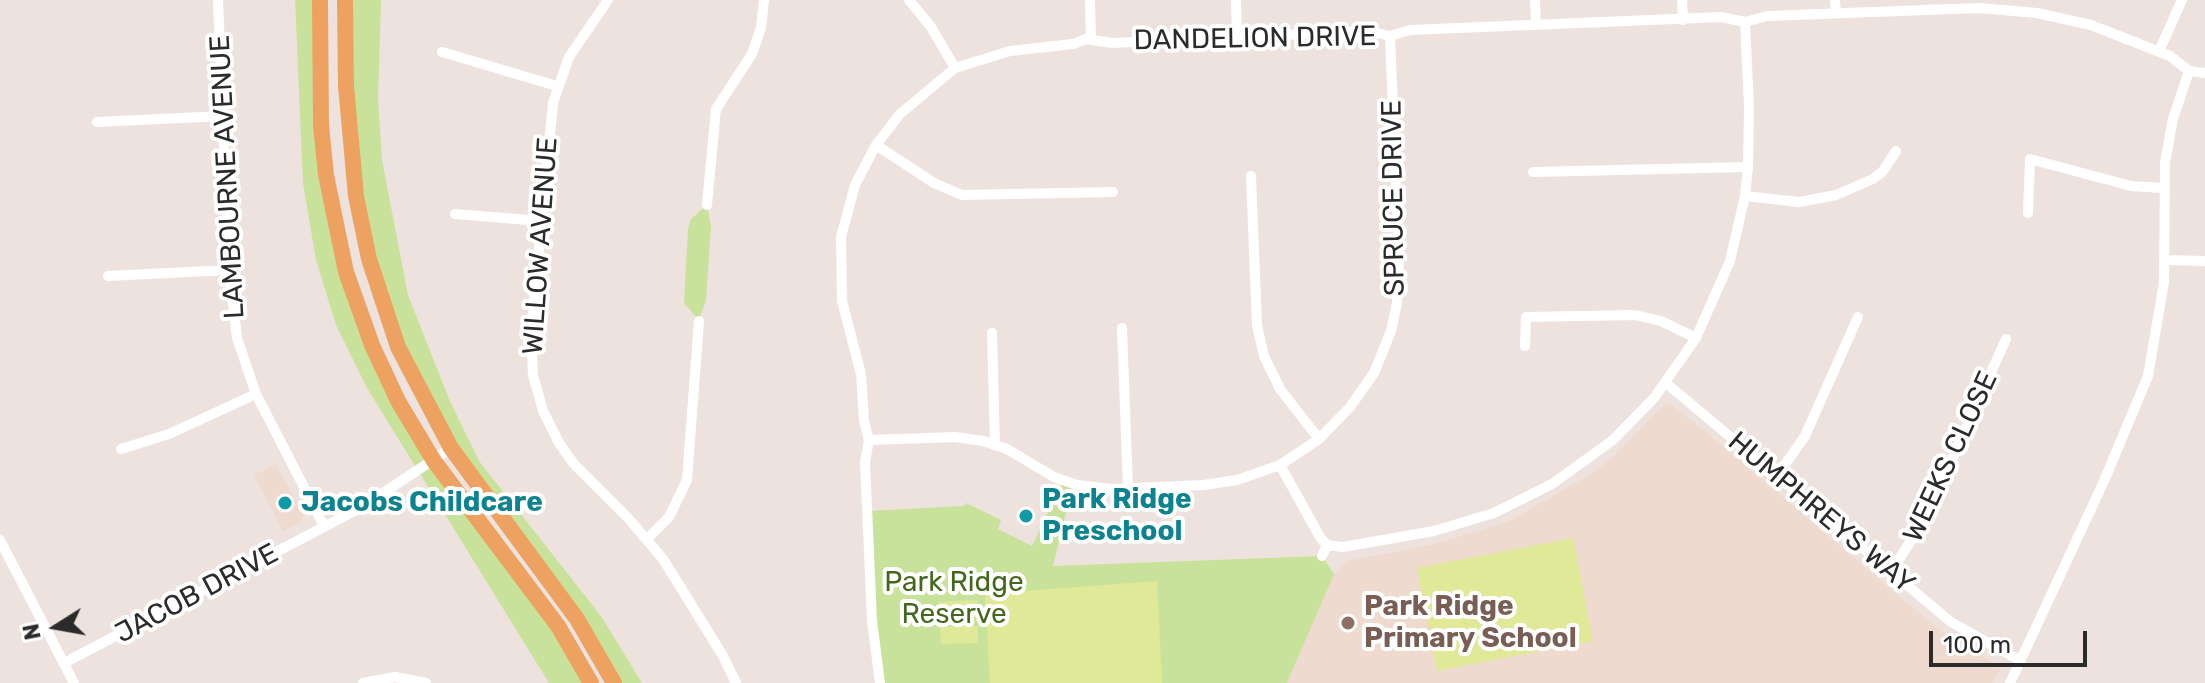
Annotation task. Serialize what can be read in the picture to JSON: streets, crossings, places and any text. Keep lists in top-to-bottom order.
{
  "streets": {
    "street": [
      "DANDELION DRIVE",
      "LAMBOURNE AVENUE",
      "SPRUCE DRIVE",
      "WILLOW AVENUE",
      "WEEKS CLOSE",
      "HUMPHREYS WAY",
      "JACOB DRIVE"
    ]
  },
  "crossings": [
    ["DANDELION DRIVE", "SPRUCE DRIVE"],
    ["LAMBOURNE AVENUE", "JACOB DRIVE"],
    ["WEEKS CLOSE", "HUMPHREYS WAY"]
  ],
  "parks": ["Park Ridge Reserve"],
  "places": ["Jacobs Childcare", "Park Ridge Preschool", "Park Ridge Primary School"],
  "scale_bar": "100 m",
  "north": "left"
}
